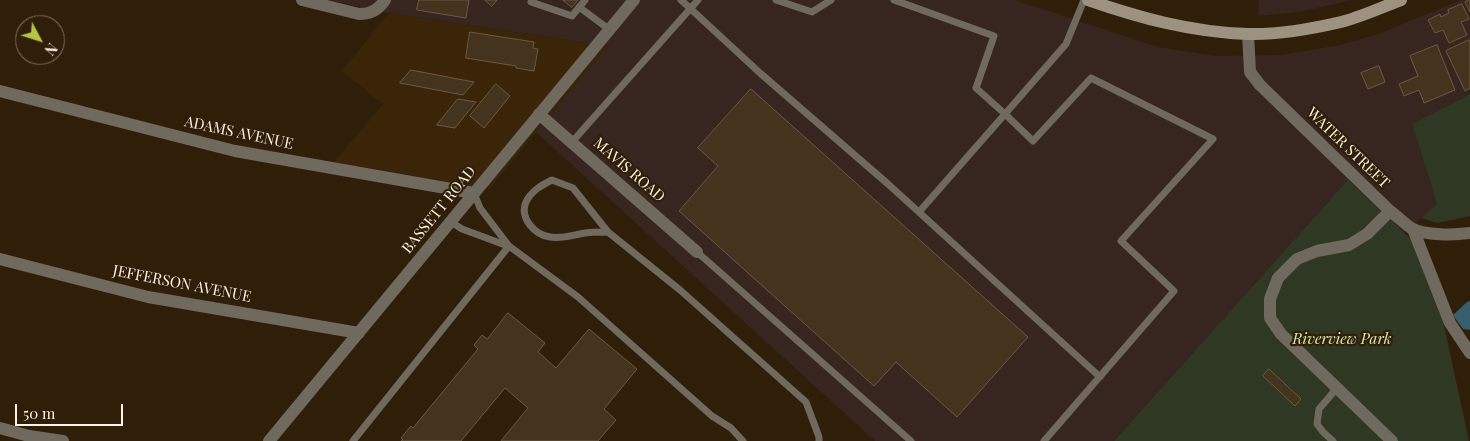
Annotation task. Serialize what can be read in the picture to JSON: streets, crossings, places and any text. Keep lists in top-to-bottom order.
{
  "streets": {
    "street": [
      "ADAMS AVENUE",
      "WATER STREET",
      "MAVIS ROAD",
      "BASSETT ROAD",
      "JEFFERSON AVENUE"
    ]
  },
  "crossings": [
    ["ADAMS AVENUE", "BASSETT ROAD"],
    ["MAVIS ROAD", "BASSETT ROAD"],
    ["BASSETT ROAD", "JEFFERSON AVENUE"]
  ],
  "parks": ["Riverview Park"],
  "scale_bar": "50 m",
  "north": "bottom right"
}
